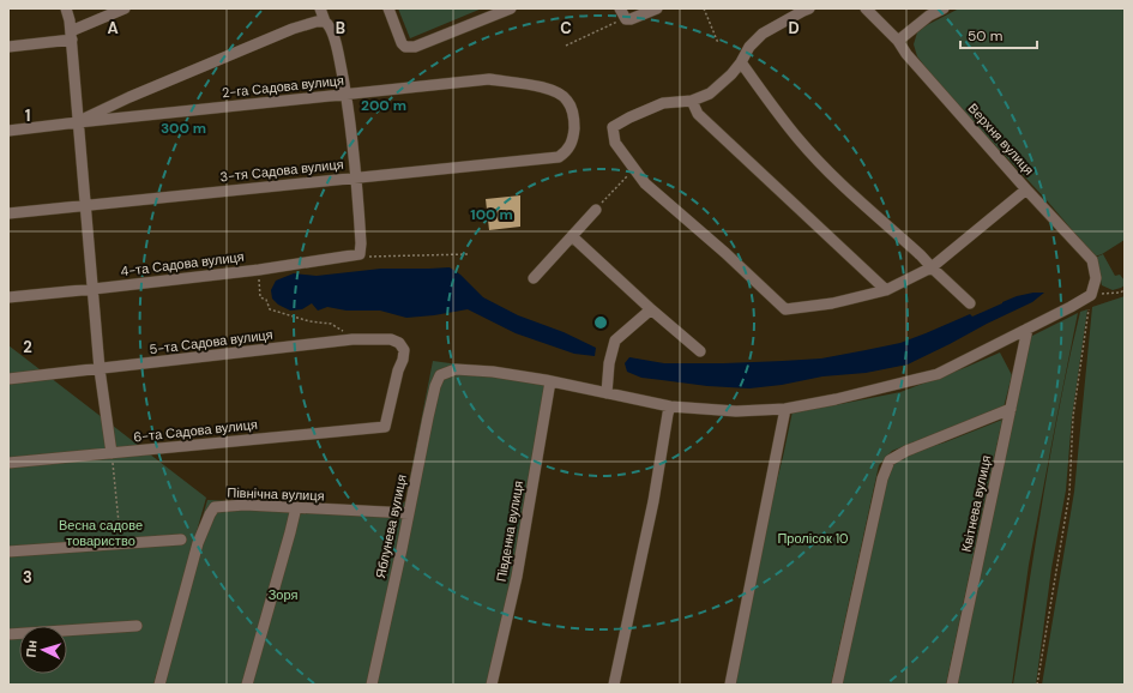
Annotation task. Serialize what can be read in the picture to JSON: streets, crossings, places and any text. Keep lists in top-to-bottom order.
{
  "streets": {
    "street": [
      "2-га Садова вулиця",
      "Верхня вулиця",
      "3-тя Садова вулиця",
      "4-та Садова вулиця",
      "5-та Садова вулиця",
      "6-та Садова вулиця",
      "Північна вулиця",
      "Квітнева вулиця",
      "Яблунева вулиця",
      "Південна вулиця"
    ]
  },
  "crossings": [
    ["2-га Садова вулиця", "3-тя Садова вулиця"],
    ["5-та Садова вулиця", "6-та Садова вулиця"],
    ["Північна вулиця", "Яблунева вулиця"],
    ["Яблунева вулиця", "Південна вулиця"]
  ],
  "parks": ["Весна садове товариство", "Пролісок 10", "Зоря"],
  "scale_bar": "50 m",
  "north": "left",
  "grid": {
    "columns": [
      "A",
      "B",
      "C",
      "D"
    ],
    "rows": ["1", "2", "3"]
  },
  "rings": ["200 m", "300 m", "100 m"]
}
